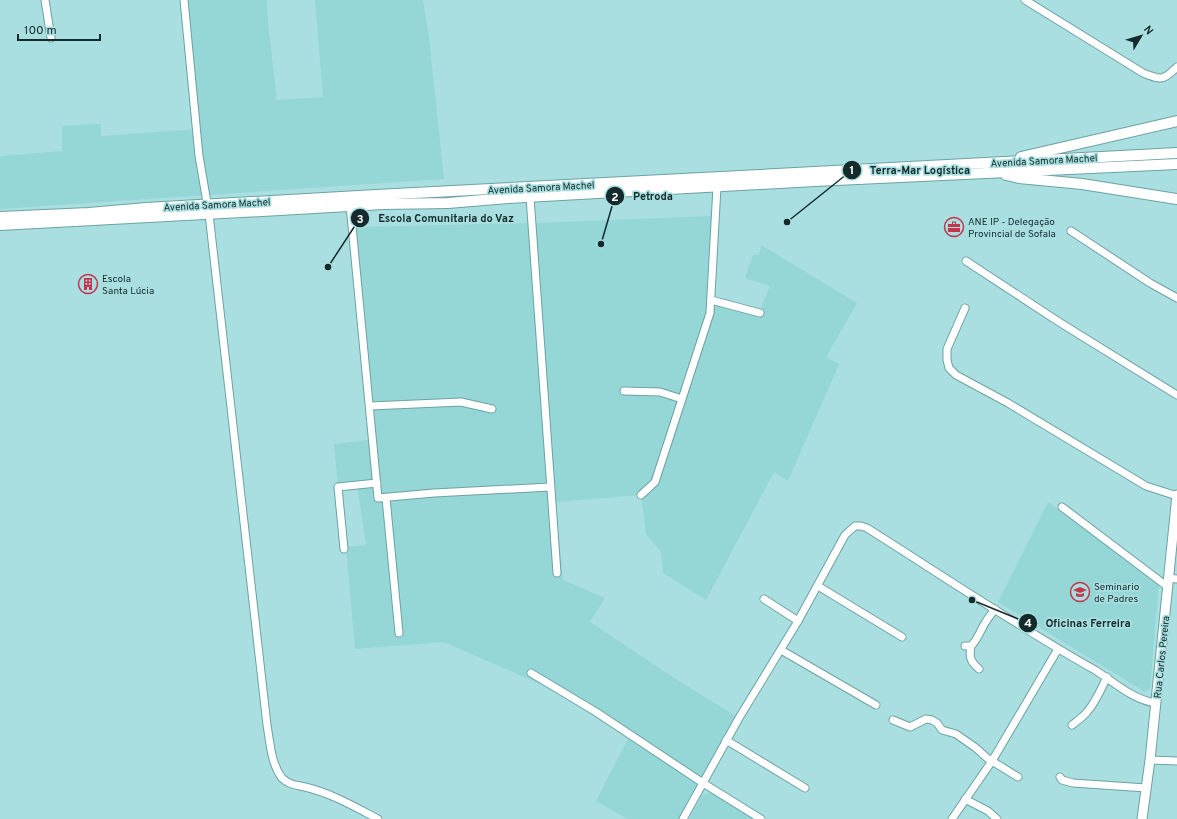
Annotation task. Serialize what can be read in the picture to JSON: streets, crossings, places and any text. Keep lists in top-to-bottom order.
{
  "streets": {
    "highway": ["Avenida Samora Machel"],
    "main road": ["Rua Carlos Pereira"]
  },
  "places": {
    "other": [
      "Terra-Mar Logística",
      "Petroda",
      "Escola Comunitaria do Vaz",
      "Oficinas Ferreira"
    ],
    "office": ["ANE IP - Delegação Provincial de Sofala"],
    "building": ["Escola Santa Lúcia"],
    "school or university": ["Seminario de Padres"]
  },
  "scale_bar": "100 m",
  "north": "top right"
}
